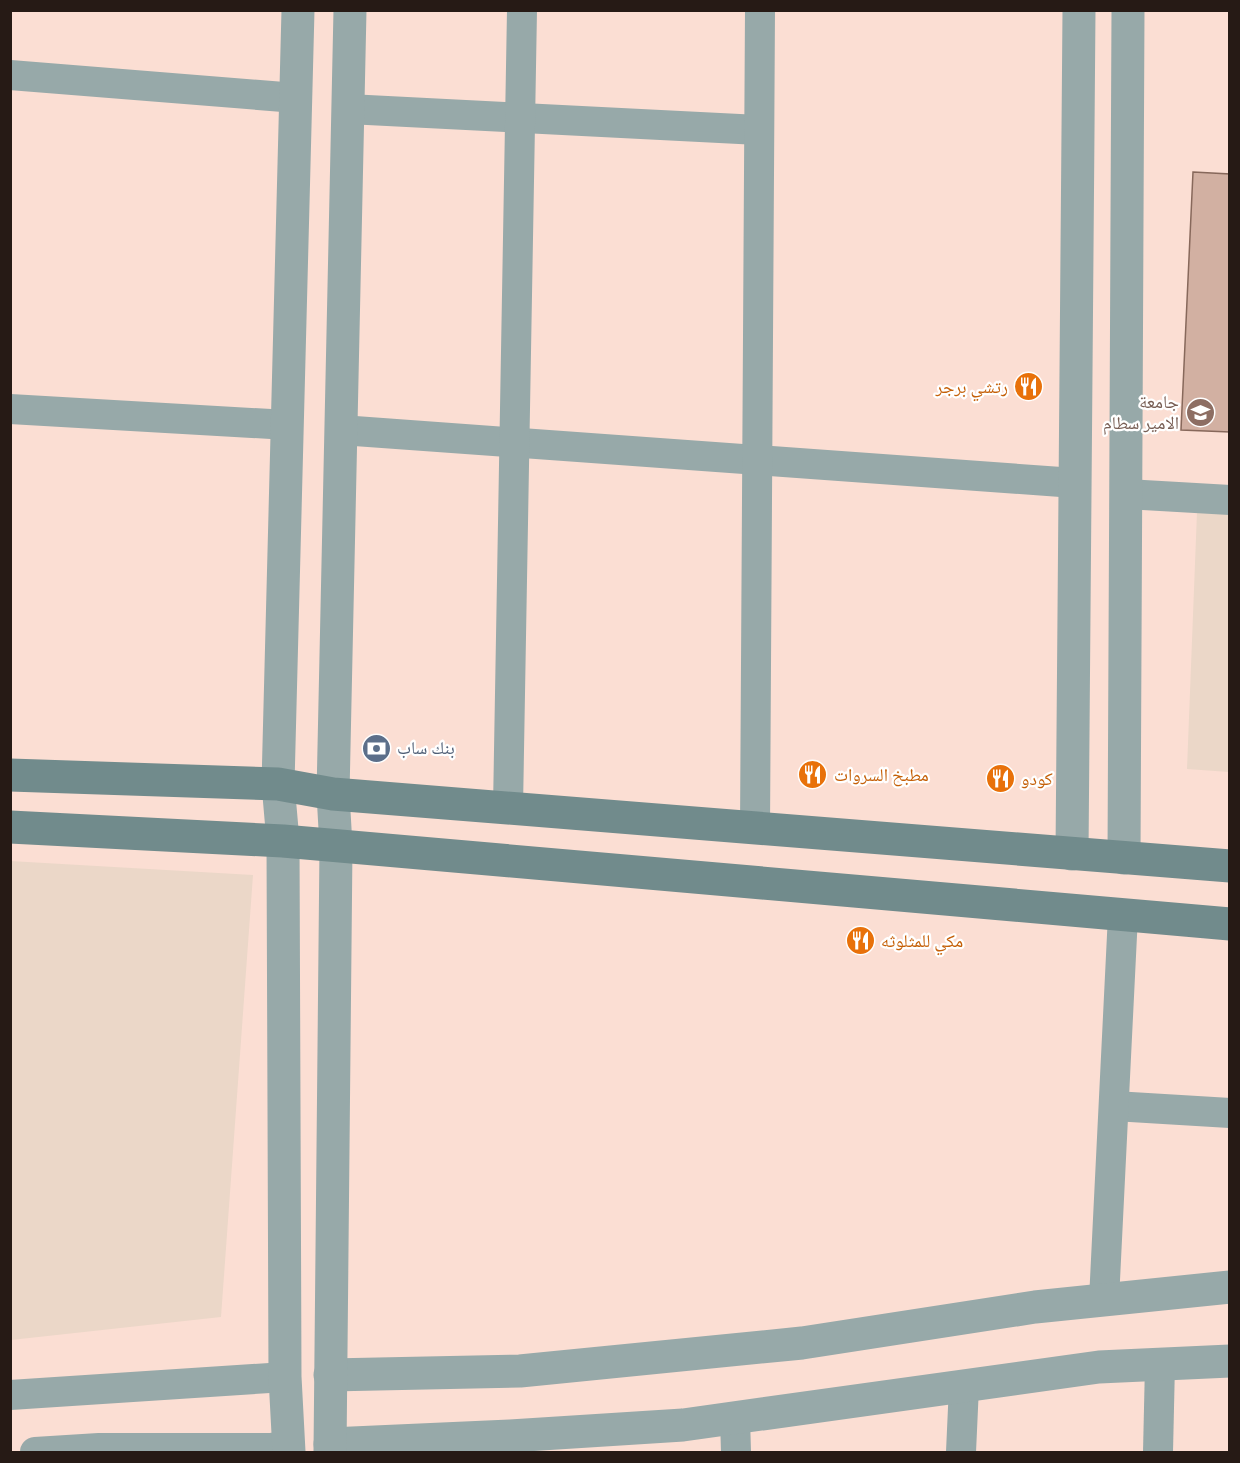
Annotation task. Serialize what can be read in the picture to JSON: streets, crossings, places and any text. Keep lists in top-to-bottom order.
{
  "places": {
    "restaurant": [
      "رتشي برجر",
      "مطبخ السروات",
      "كودو",
      "مكي للمثلوثه"
    ],
    "school or university": ["جامعة الامير سطام"],
    "bank": ["بنك ساب"]
  }
}
